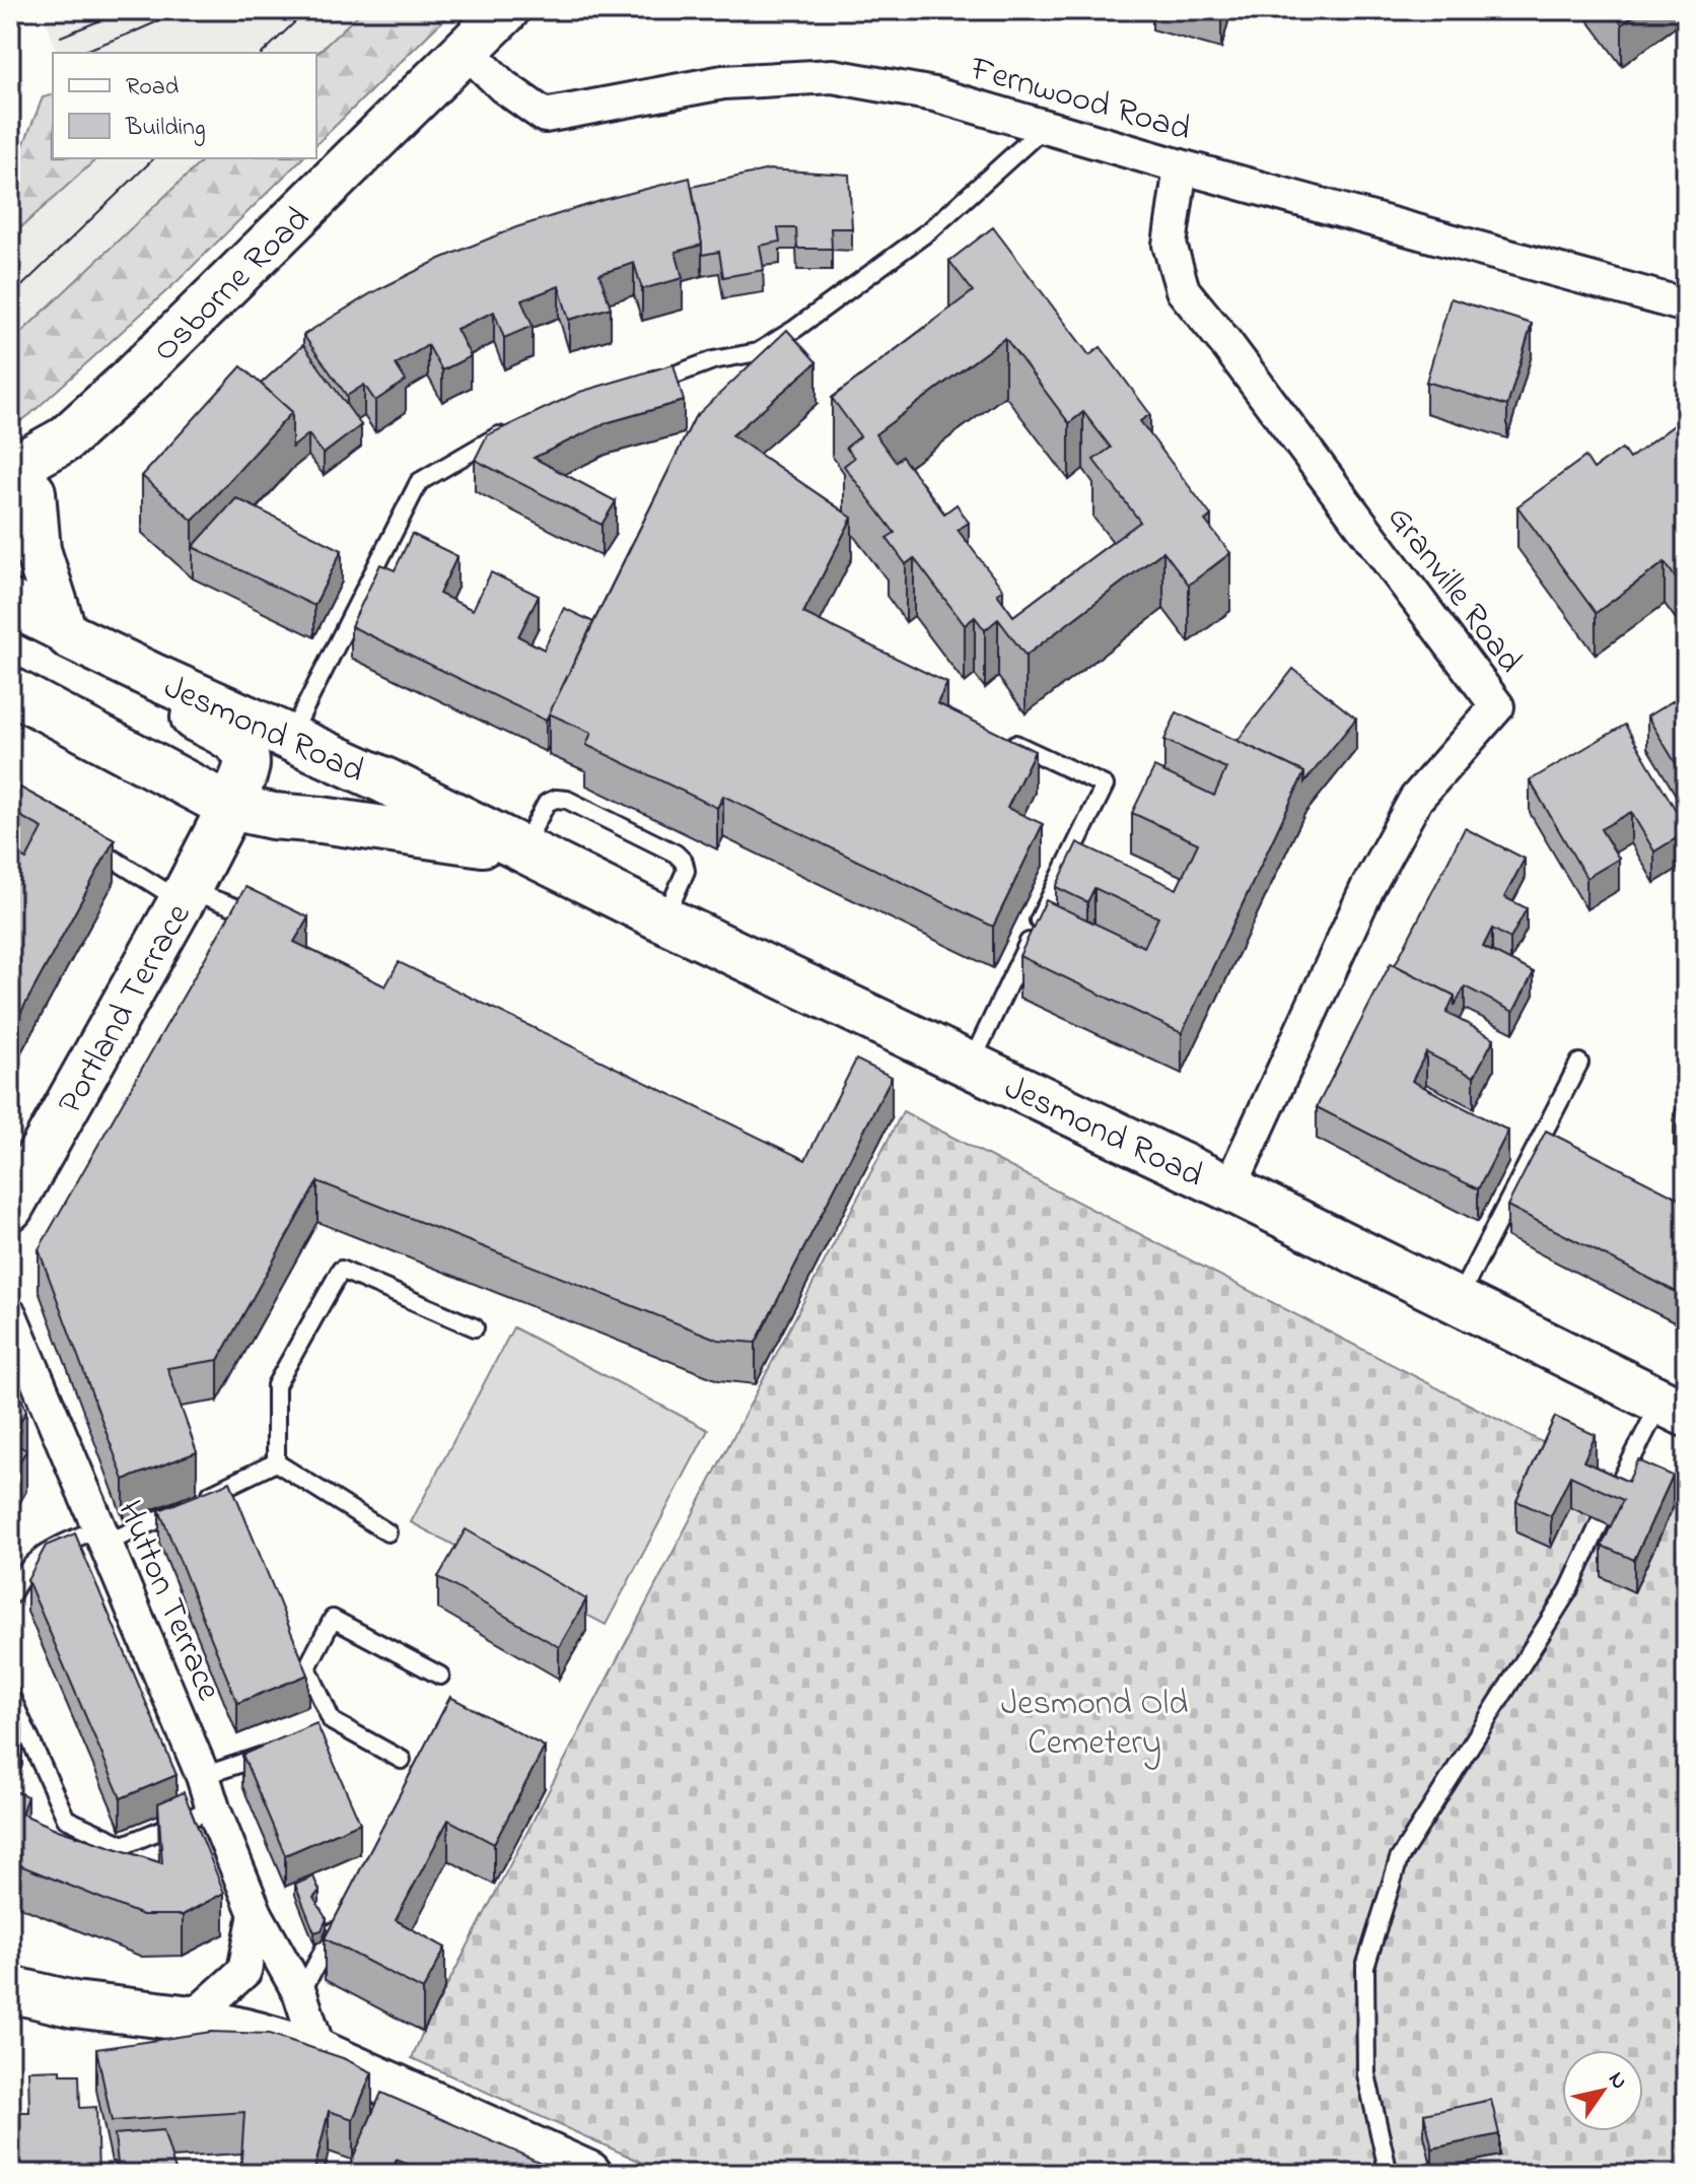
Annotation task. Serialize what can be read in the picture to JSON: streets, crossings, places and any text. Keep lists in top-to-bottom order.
{
  "streets": {
    "main road": ["Osborne Road", "Jesmond Road", "Portland Terrace"],
    "street": ["Fernwood Road", "Granville Road", "Hutton Terrace"]
  },
  "crossings": [
    ["Fernwood Road", "Osborne Road"],
    ["Fernwood Road", "Granville Road"],
    ["Granville Road", "Jesmond Road"],
    ["Jesmond Road", "Portland Terrace"]
  ],
  "parks": ["Jesmond Old Cemetery"],
  "legend": ["Road", "Building"],
  "north": "top right"
}
